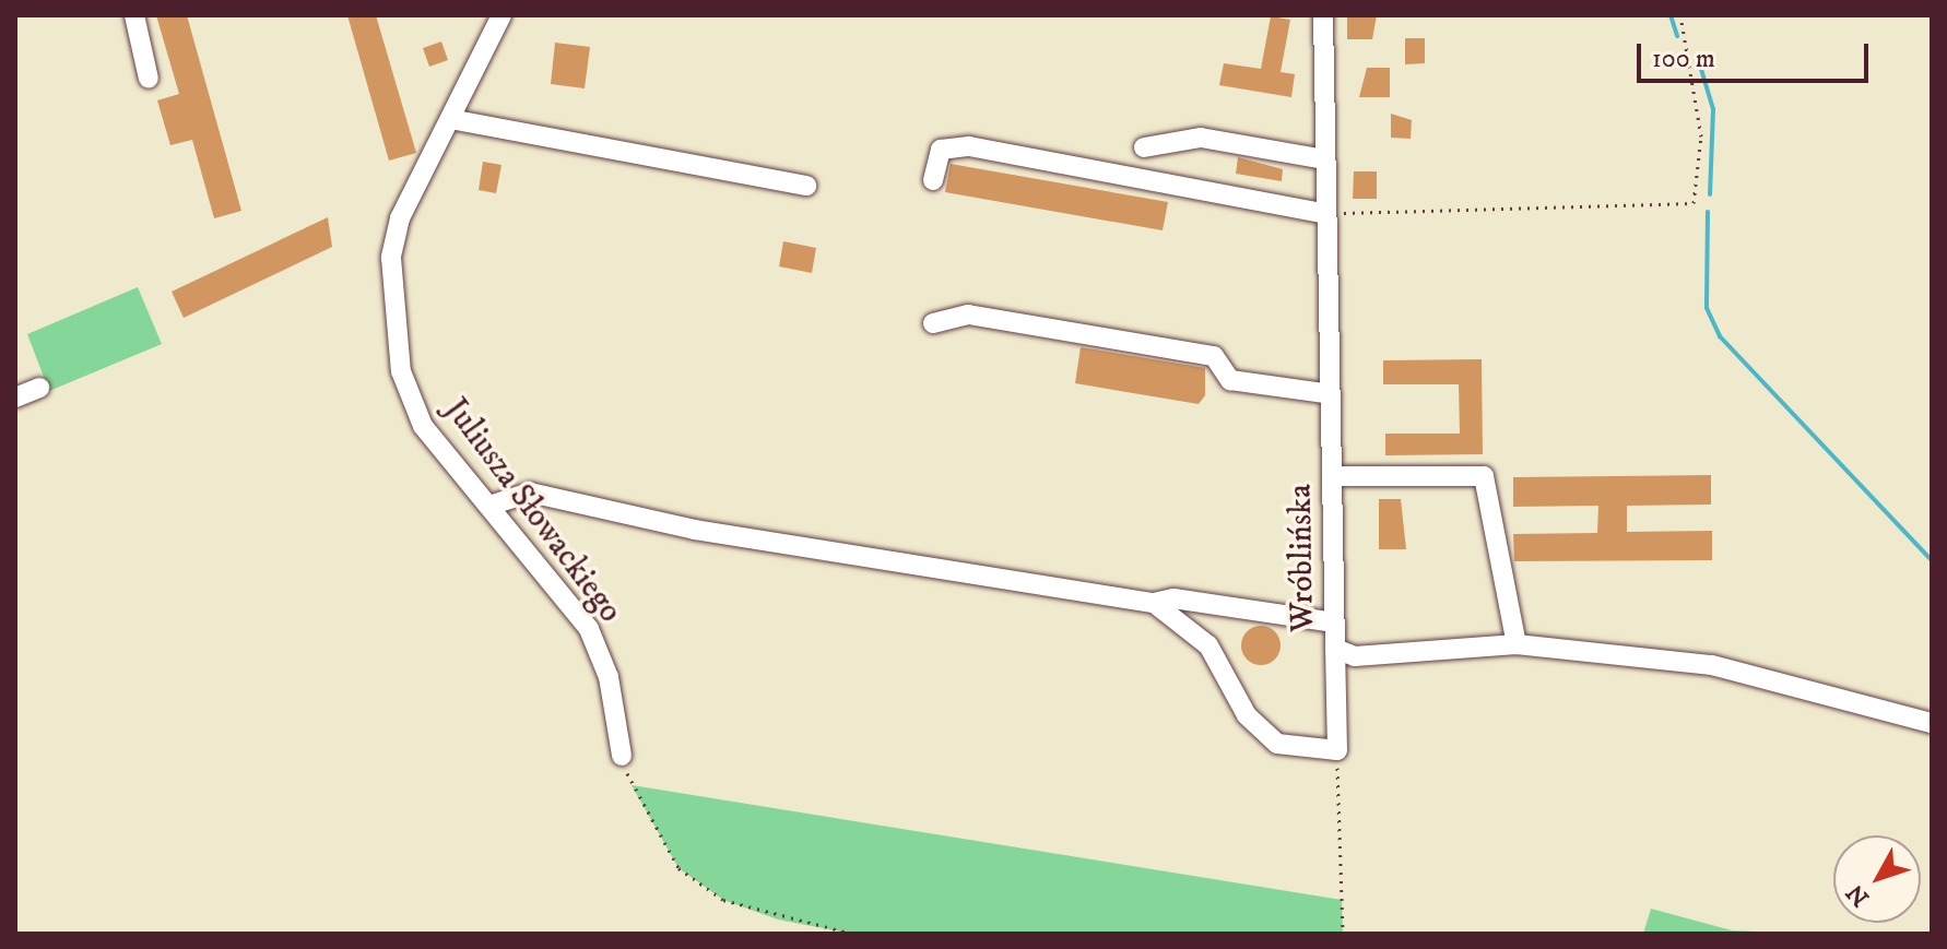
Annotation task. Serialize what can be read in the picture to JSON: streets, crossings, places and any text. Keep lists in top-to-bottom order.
{
  "streets": {
    "street": ["Juliusza Słowackiego", "Wróblińska"]
  },
  "scale_bar": "100 m",
  "north": "bottom left"
}
